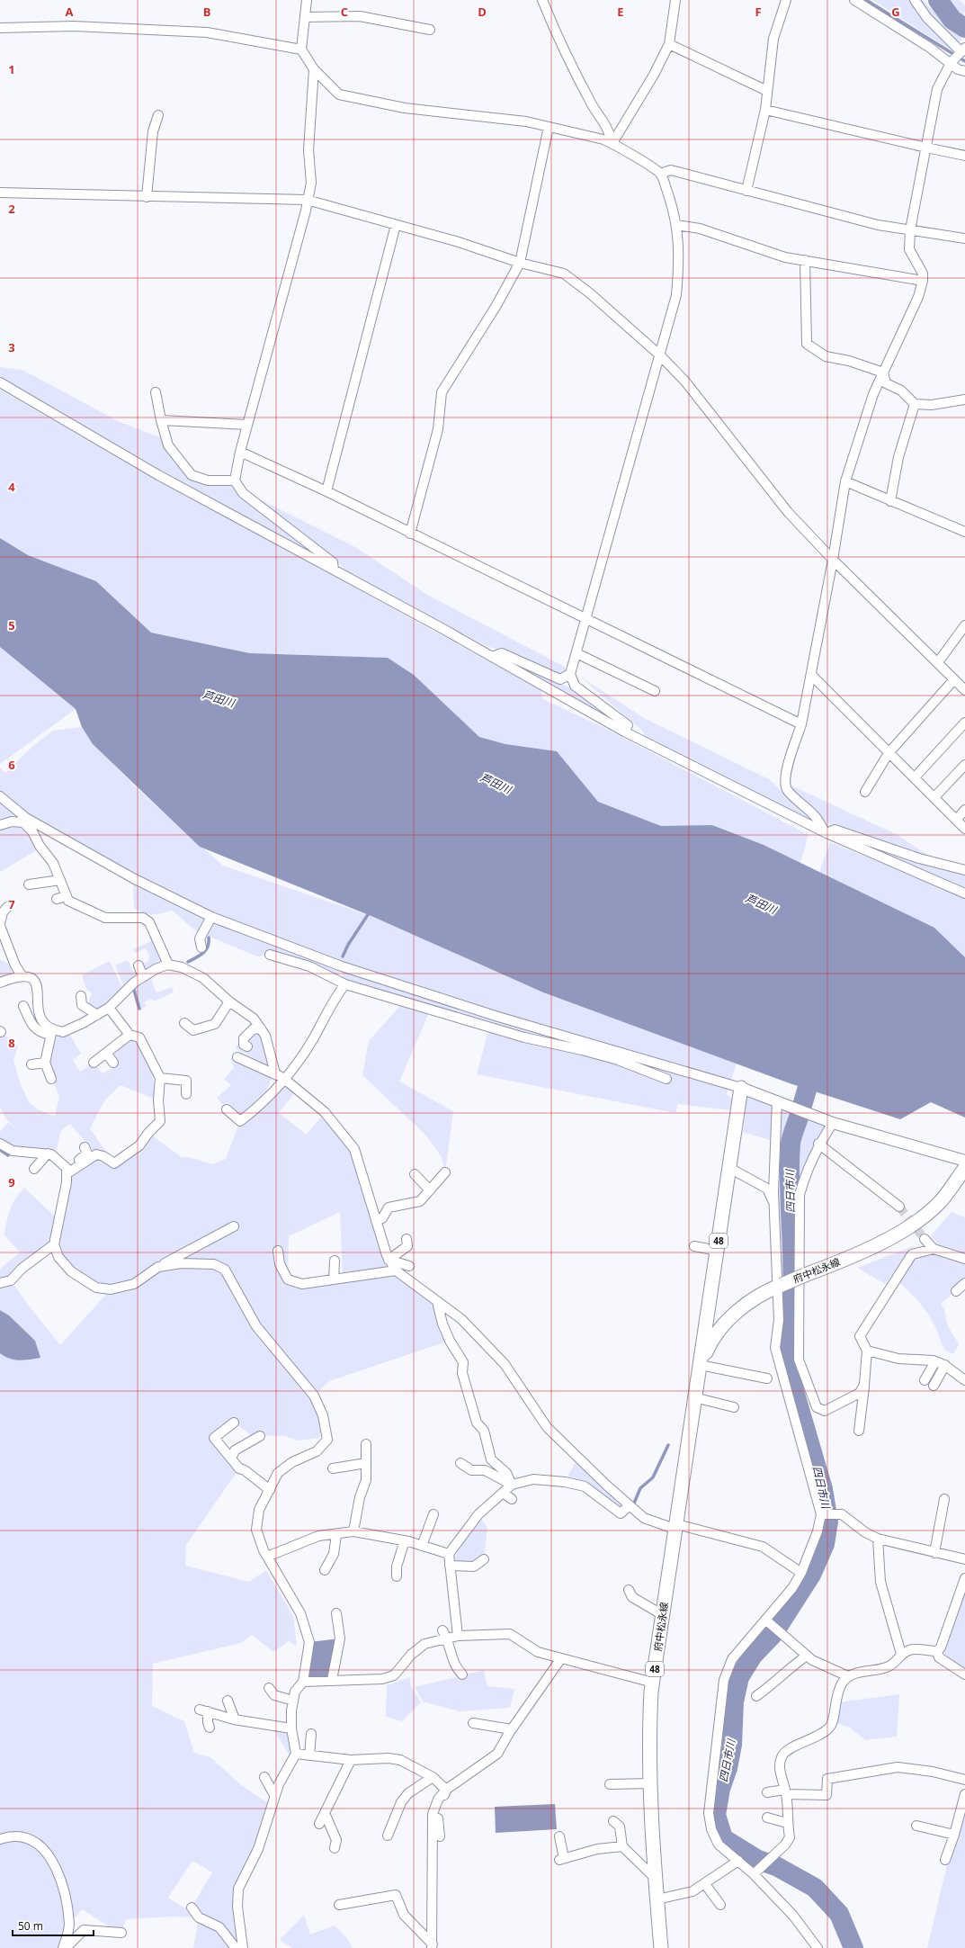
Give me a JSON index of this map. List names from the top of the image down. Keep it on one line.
{"streets":{"main road":["48","府中松永線"]},"water":["芦田川","四日市川"],"scale_bar":"50 m","grid":{"columns":["A","B","C","D","E","F","G"],"rows":["1","2","3","4","5","6","7","8","9"]}}
